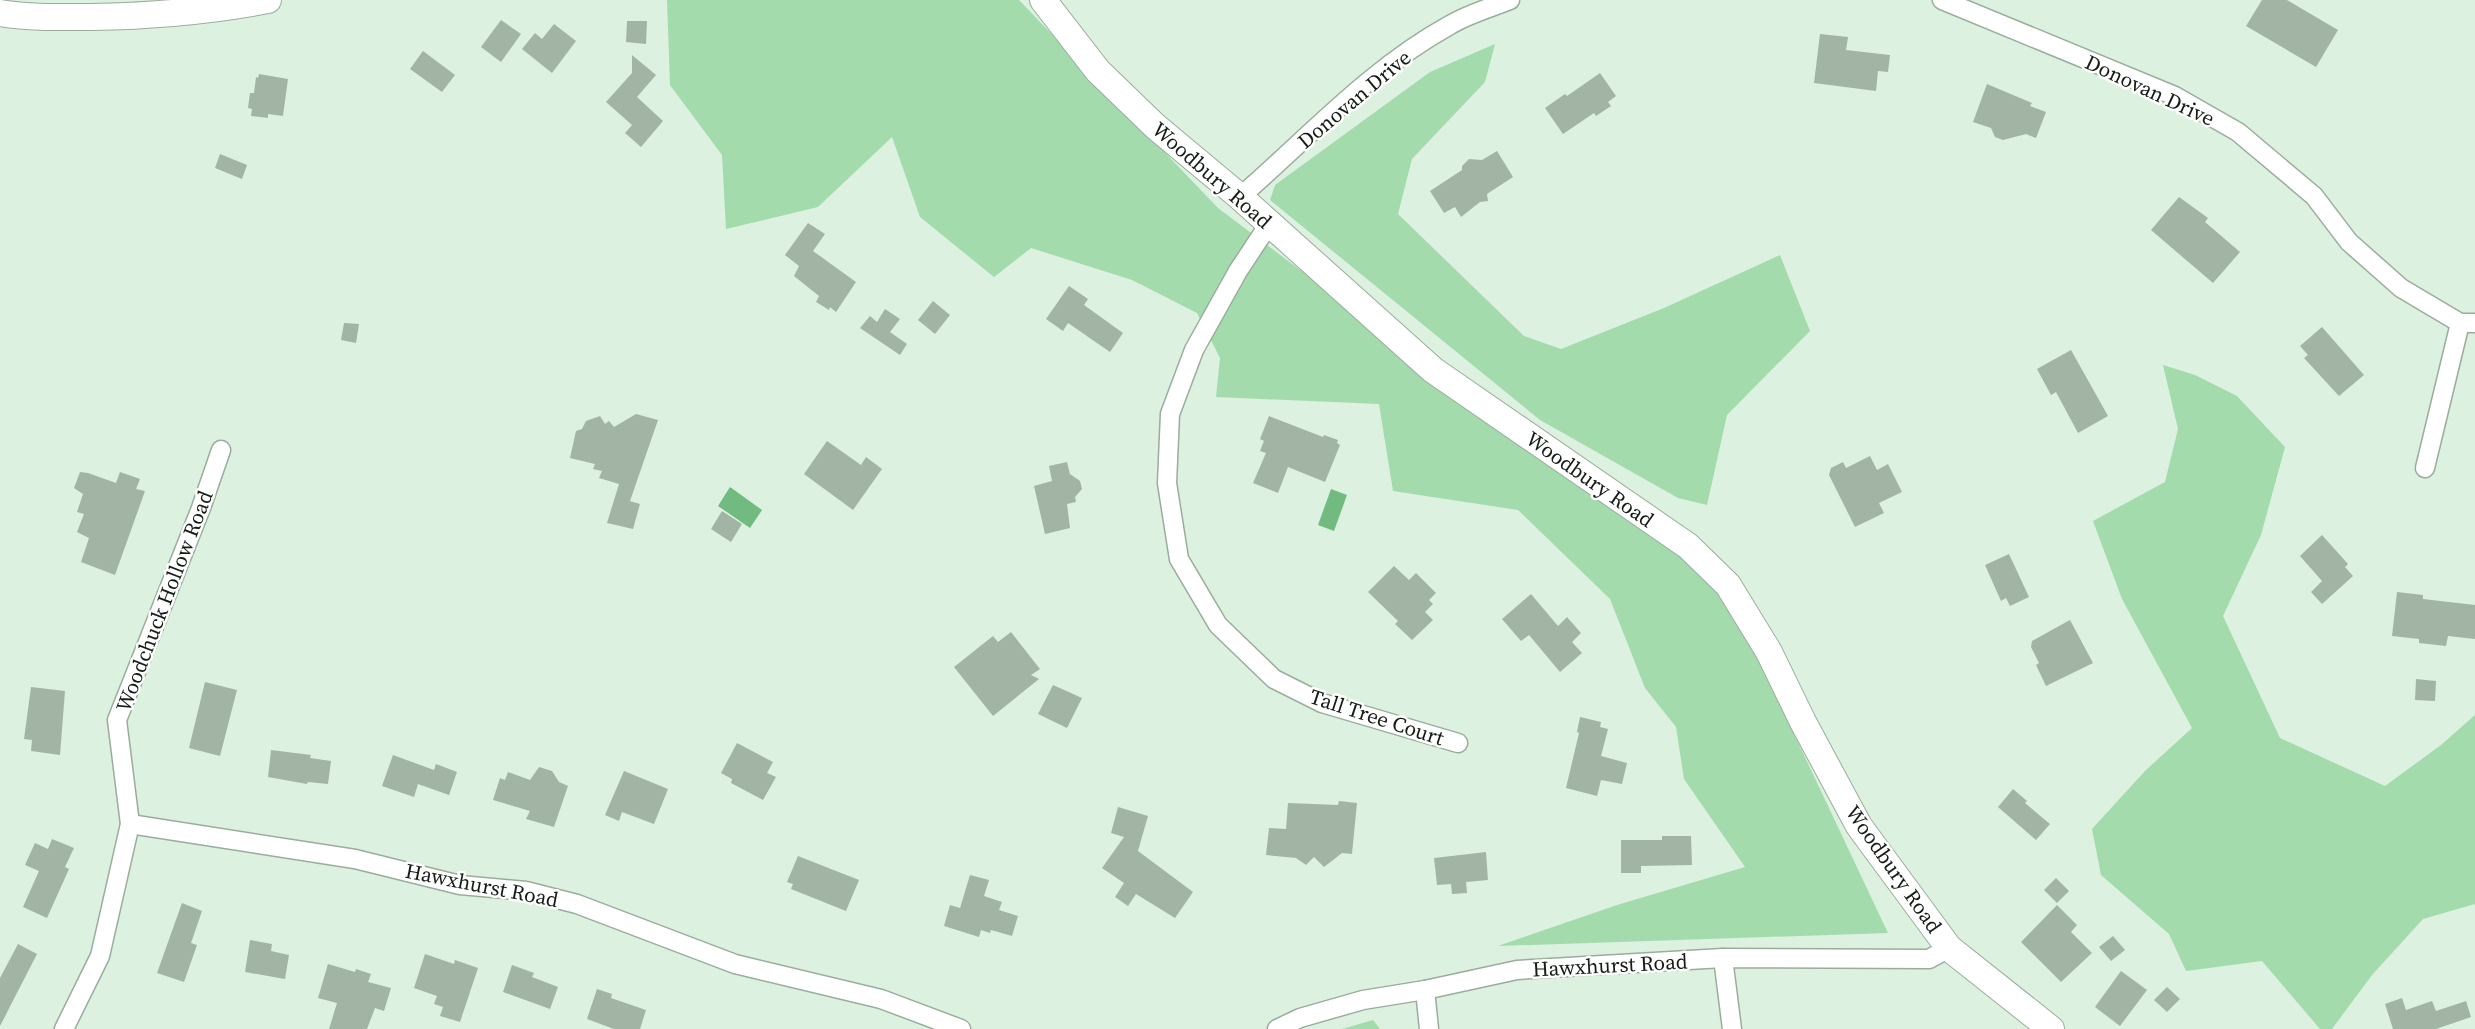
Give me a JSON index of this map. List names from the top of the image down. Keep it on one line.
{"streets":{"main road":["Woodbury Road"],"street":["Donovan Drive","Woodchuck Hollow Road","Tall Tree Court","Hawxhurst Road"]},"crossings":[["Donovan Drive","Woodbury Road"],["Woodbury Road","Tall Tree Court"],["Woodbury Road","Hawxhurst Road"],["Woodchuck Hollow Road","Hawxhurst Road"]]}
